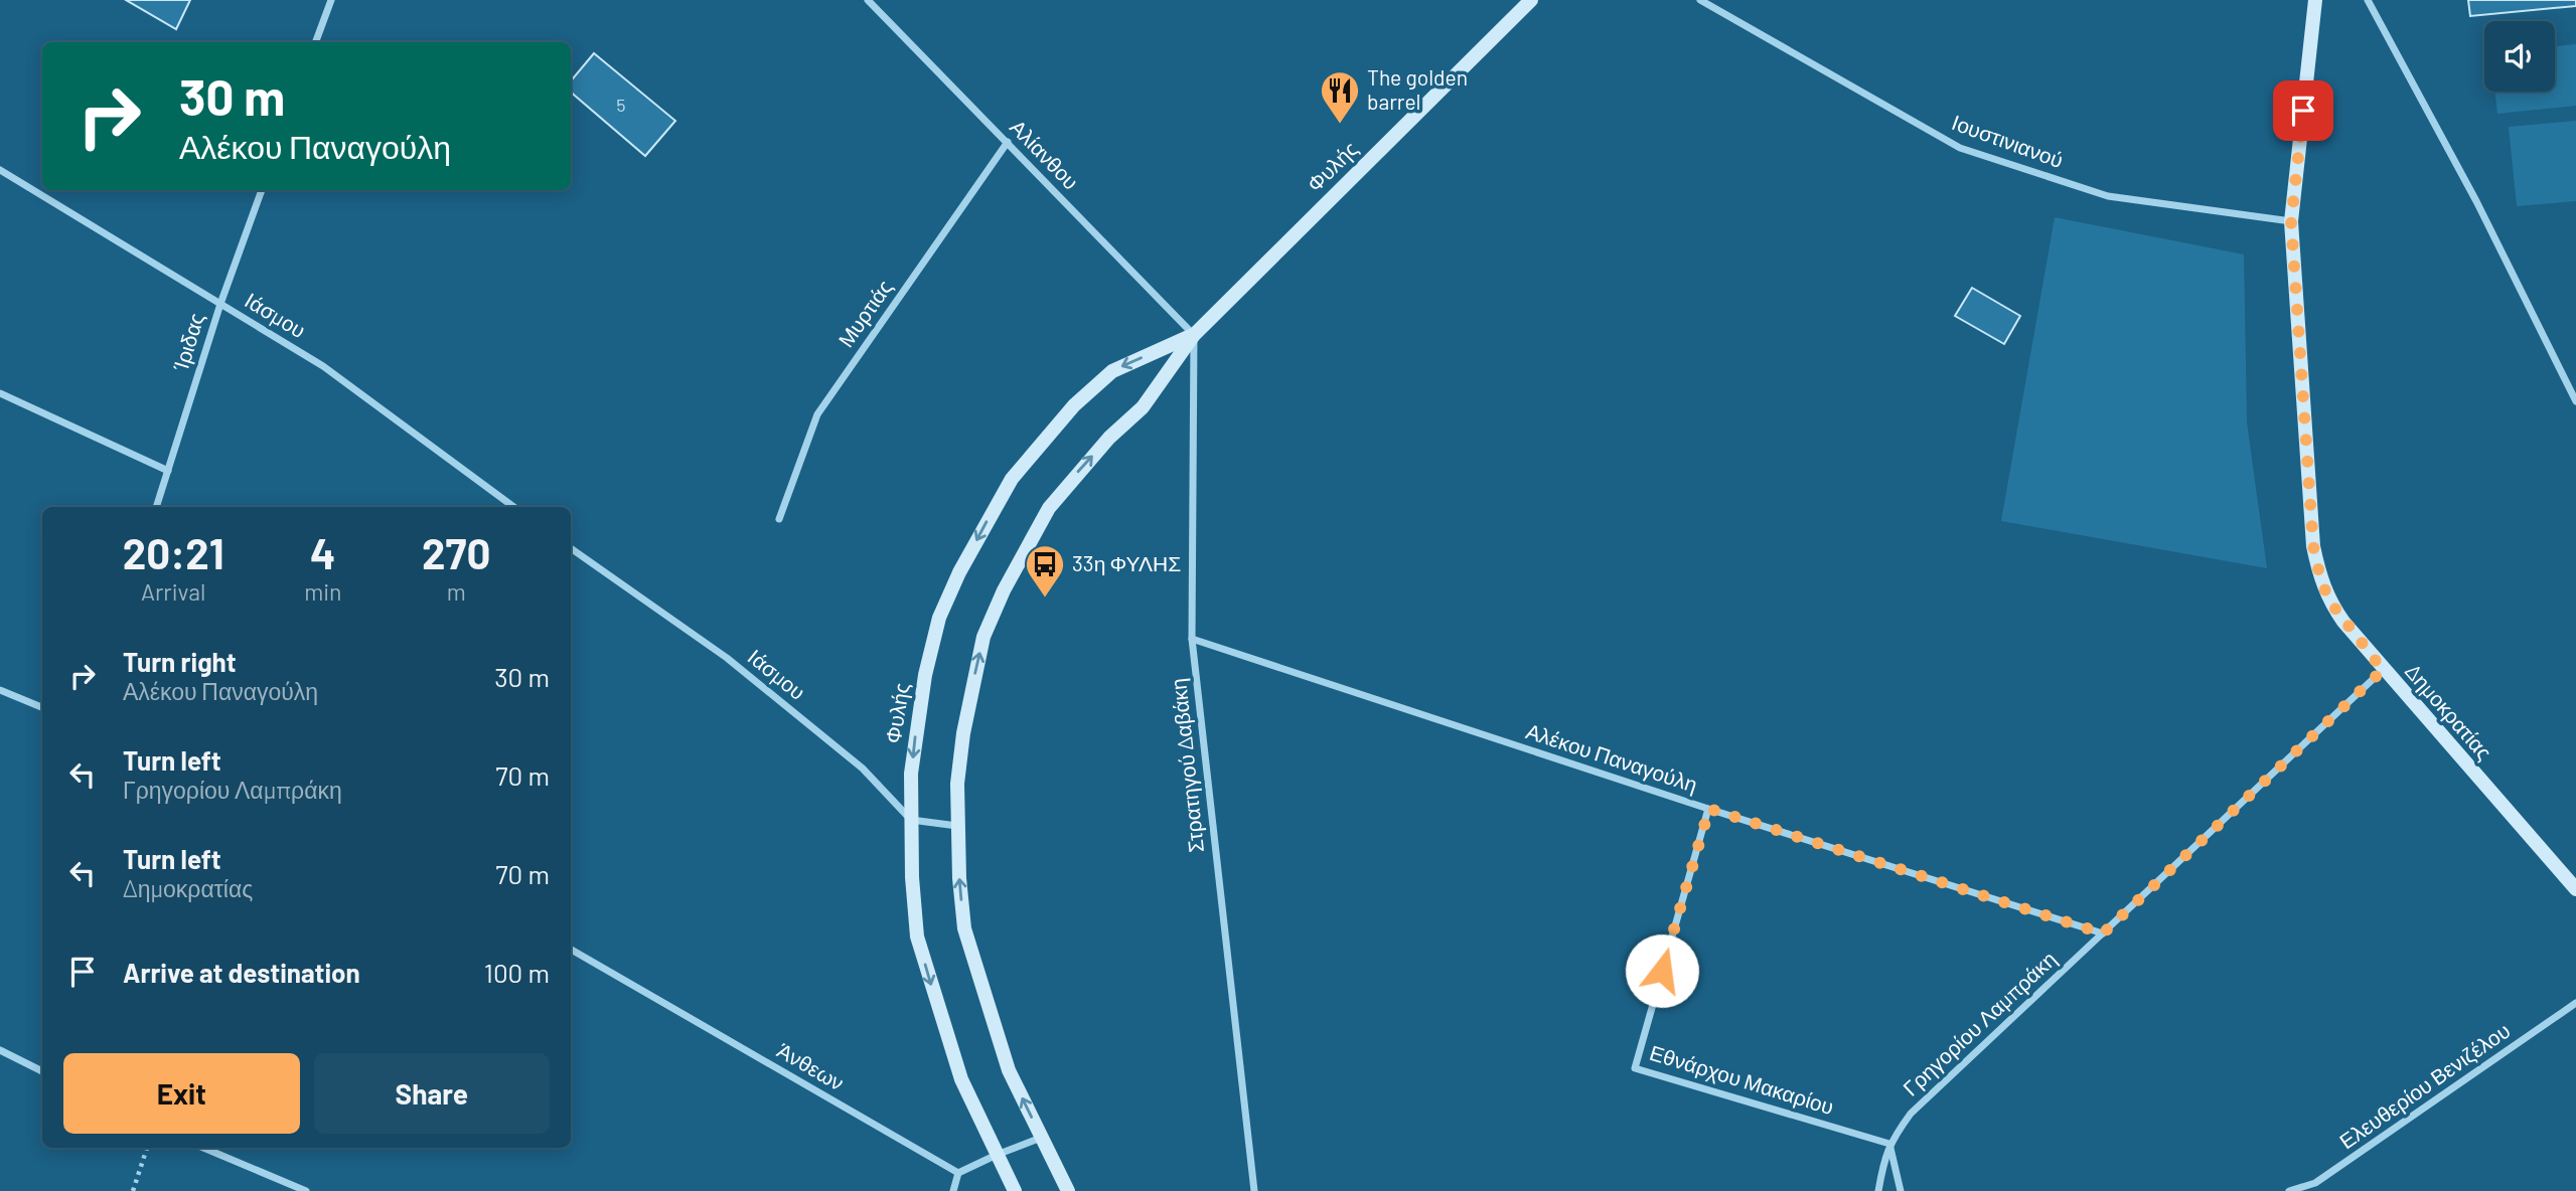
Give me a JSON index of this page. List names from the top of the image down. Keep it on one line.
{"streets":{"main road":["Φυλής","Δημοκρατίας"],"street":["Ιουστινιανού","Αλίανθου","Μυρτιάς","Ιάσμου","Ίριδας","Αλέκου Παναγούλη","Στρατηγού Δαβάκη","Γρηγορίου Λαμπράκη","Άνθεων","Εθνάρχου Μακαρίου","Ελευθερίου Βενιζέλου"]},"crossings":[["Ιουστινιανού","Δημοκρατίας"],["Αλίανθου","Φυλής"],["Αλίανθου","Μυρτιάς"],["Αλίανθου","Στρατηγού Δαβάκη"],["Φυλής","Ιάσμου"],["Φυλής","Στρατηγού Δαβάκη"],["Ιάσμου","Ίριδας"],["Δημοκρατίας","Γρηγορίου Λαμπράκη"],["Αλέκου Παναγούλη","Στρατηγού Δαβάκη"],["Αλέκου Παναγούλη","Γρηγορίου Λαμπράκη"],["Αλέκου Παναγούλη","Εθνάρχου Μακαρίου"],["Γρηγορίου Λαμπράκη","Εθνάρχου Μακαρίου"]],"places":{"restaurant":["The golden barrel"],"bus stop":["33η ΦΥΛΗΣ"]},"house_numbers":["5"],"page":{"turn":["30 m","Αλέκου Παναγούλη"],"eta":["20:21","Arrival","4","min","270","m"],"list":[{"name":"Turn right","note":"Αλέκου Παναγούλη","value":"30 m"},{"name":"Turn left","note":"Γρηγορίου Λαμπράκη","value":"70 m"},{"name":"Turn left","note":"Δημοκρατίας","value":"70 m"},{"name":"Arrive at destination","value":"100 m"}],"buttons":["Exit","Share"]}}
